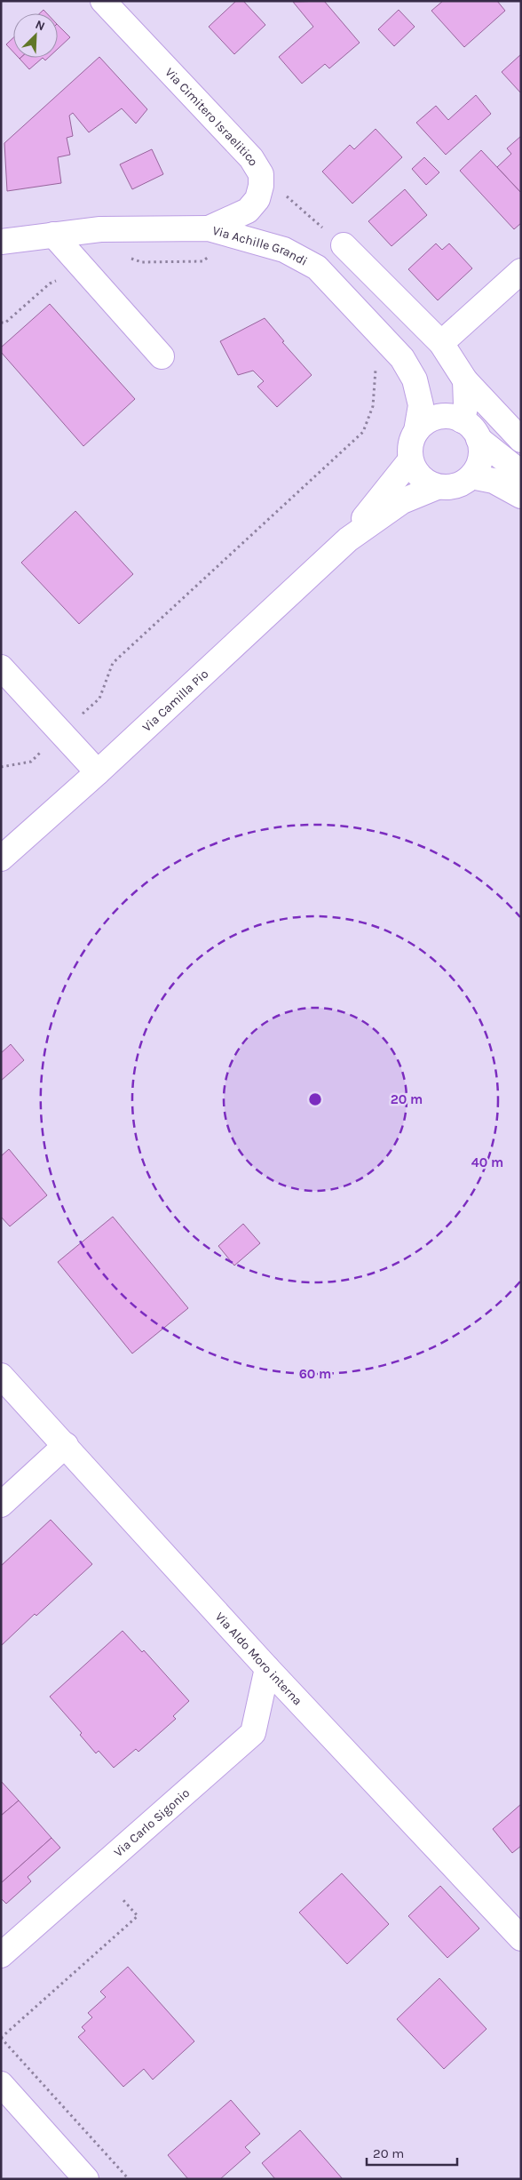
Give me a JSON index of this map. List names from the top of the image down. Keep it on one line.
{"streets":{"street":["Via Cimitero Israelitico","Via Achille Grandi","Via Camilla Pio","Via Aldo Moro interna","Via Carlo Sigonio"]},"crossings":[["Via Cimitero Israelitico","Via Achille Grandi"],["Via Achille Grandi","Via Camilla Pio"],["Via Aldo Moro interna","Via Carlo Sigonio"]],"scale_bar":"20 m","north":"top right","rings":["20 m","40 m","60 m"]}
